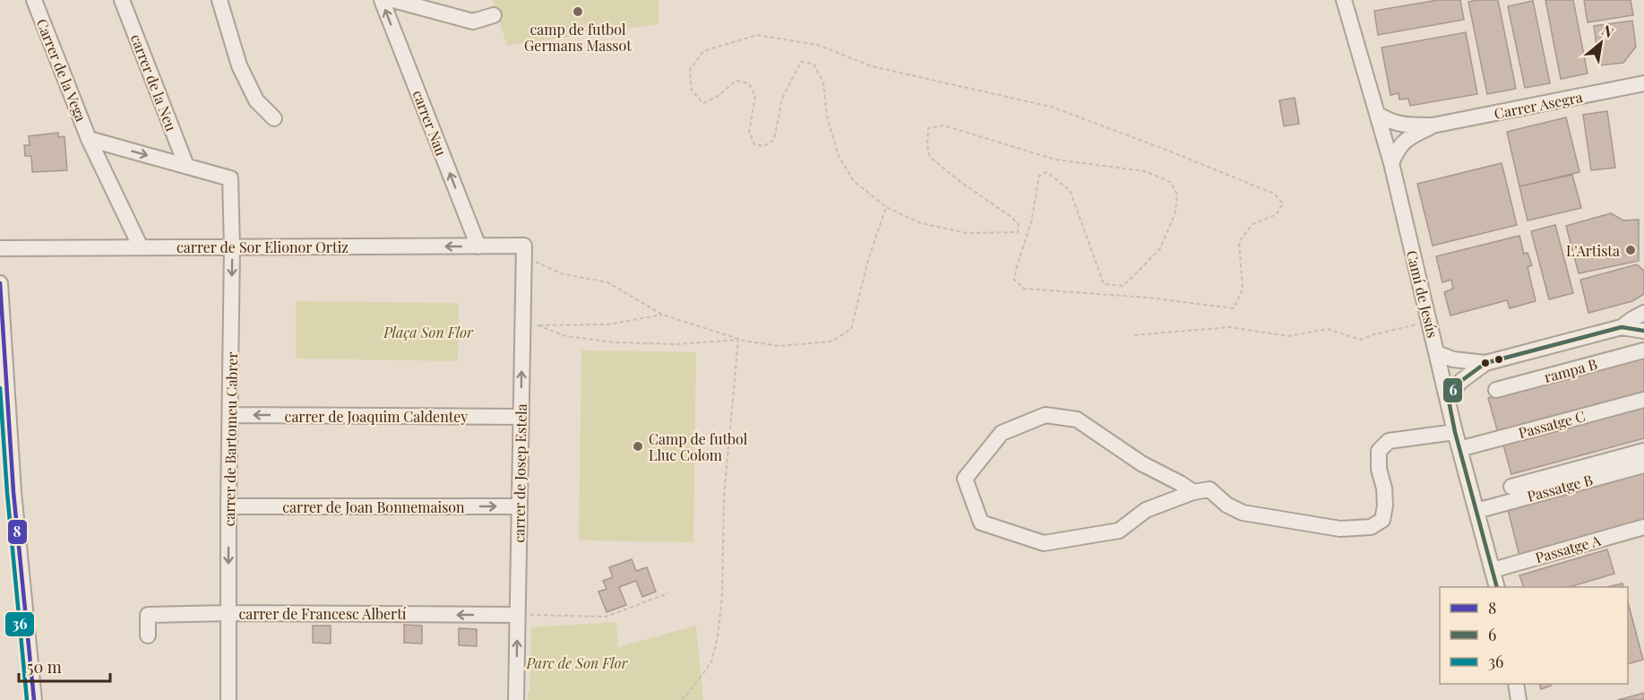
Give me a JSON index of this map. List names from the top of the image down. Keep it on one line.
{"streets":{"street":["Carrer de la Vega","carrer de la Neu","Carrer Asegra","carrer Nau","carrer de Sor Elionor Ortiz","Camí de Jesús","rampa B","carrer de Joaquim Caldentey","Passatge C","carrer de Bartomeu Cabrer","carrer de Josep Estela","Passatge B","carrer de Joan Bonnemaison","Passatge A","carrer de Francesc Albertí"]},"crossings":[["Carrer de la Vega","carrer de Sor Elionor Ortiz"],["carrer de la Neu","carrer de Bartomeu Cabrer"],["carrer Nau","carrer de Sor Elionor Ortiz"],["carrer de Sor Elionor Ortiz","carrer de Bartomeu Cabrer"],["carrer de Sor Elionor Ortiz","carrer de Josep Estela"],["Camí de Jesús","Passatge C"],["Camí de Jesús","Passatge B"],["Camí de Jesús","Passatge A"],["carrer de Joaquim Caldentey","carrer de Bartomeu Cabrer"],["carrer de Joaquim Caldentey","carrer de Josep Estela"],["carrer de Bartomeu Cabrer","carrer de Joan Bonnemaison"],["carrer de Bartomeu Cabrer","carrer de Francesc Albertí"],["carrer de Josep Estela","carrer de Joan Bonnemaison"],["carrer de Josep Estela","carrer de Francesc Albertí"]],"one_way":["carrer Nau","carrer de Sor Elionor Ortiz","carrer de Joaquim Caldentey","carrer de Bartomeu Cabrer","carrer de Josep Estela","carrer de Joan Bonnemaison","carrer de Francesc Albertí"],"parks":["Plaça Son Flor","Parc de Son Flor"],"places":["camp de futbol Germans Massot","L'Artista","Camp de futbol Lluc Colom"],"lines":["transit line 8","transit line 6","transit line 36"],"legend":["8","6","36"],"scale_bar":"50 m","north":"top right"}
